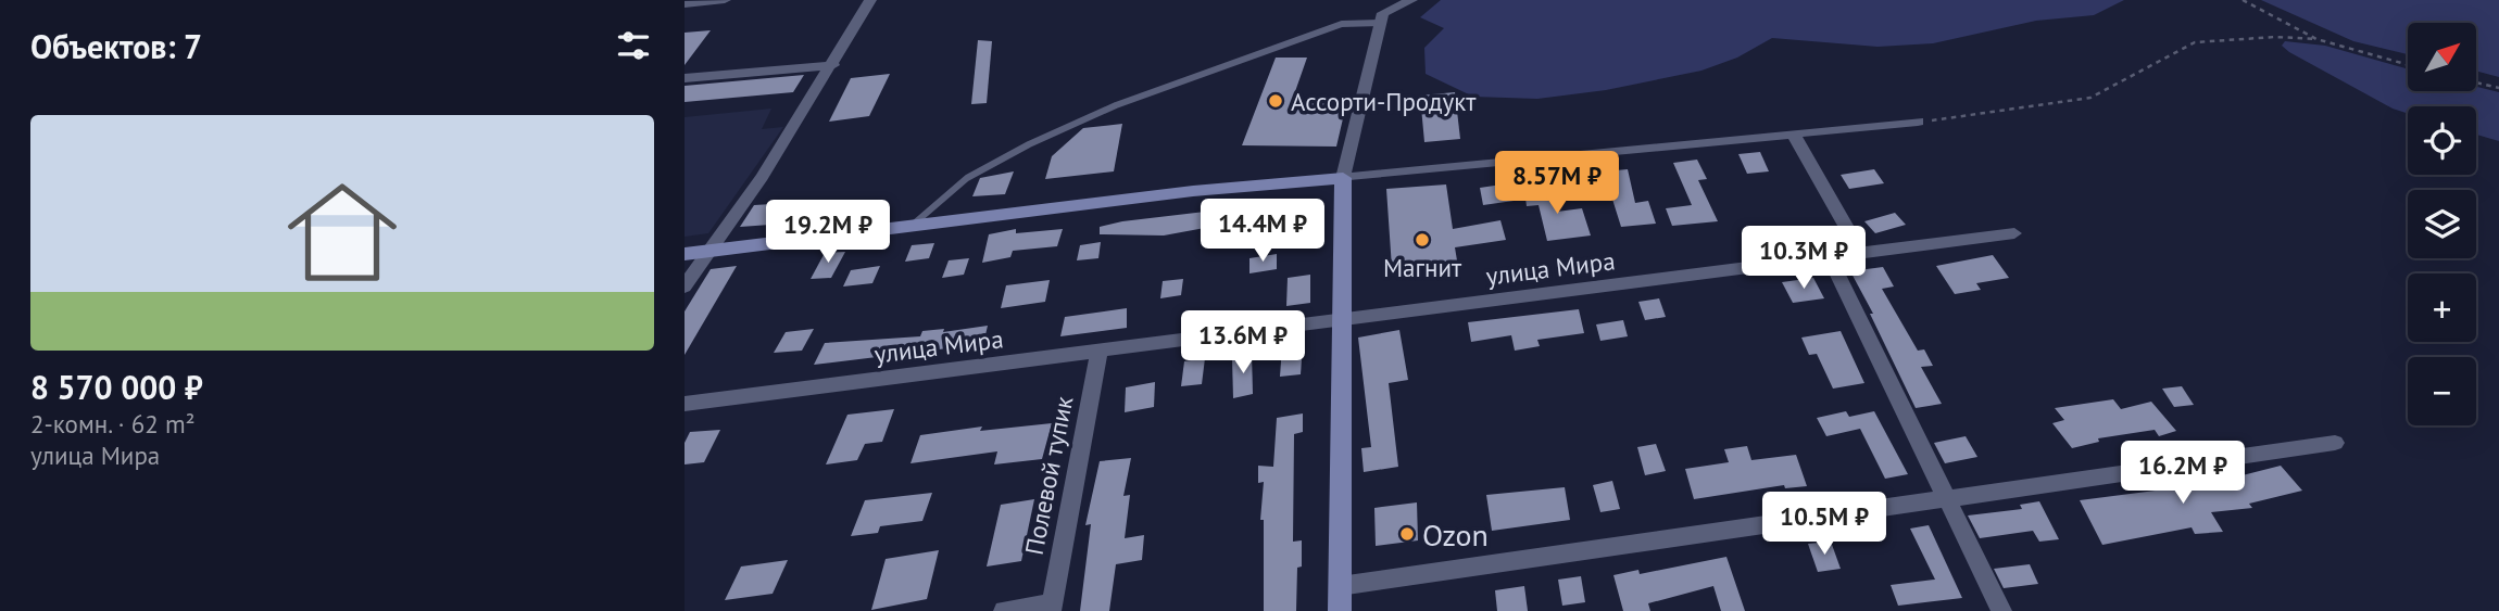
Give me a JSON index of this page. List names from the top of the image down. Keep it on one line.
{"streets":{"street":["улица Мира","Полевой тупик"]},"crossings":[["улица Мира","Полевой тупик"]],"places":["Ассорти-Продукт","Магнит","Ozon"],"north":"top right","page":{"heading":"Объектов: 7","map_buttons":["+","−"],"list":[{"name":"8 570 000 ₽","note":"2-комн. · 62 m² · улица Мира"}],"price":["8.57M ₽","14.4M ₽","19.2M ₽","10.3M ₽","13.6M ₽","16.2M ₽","10.5M ₽"]}}
